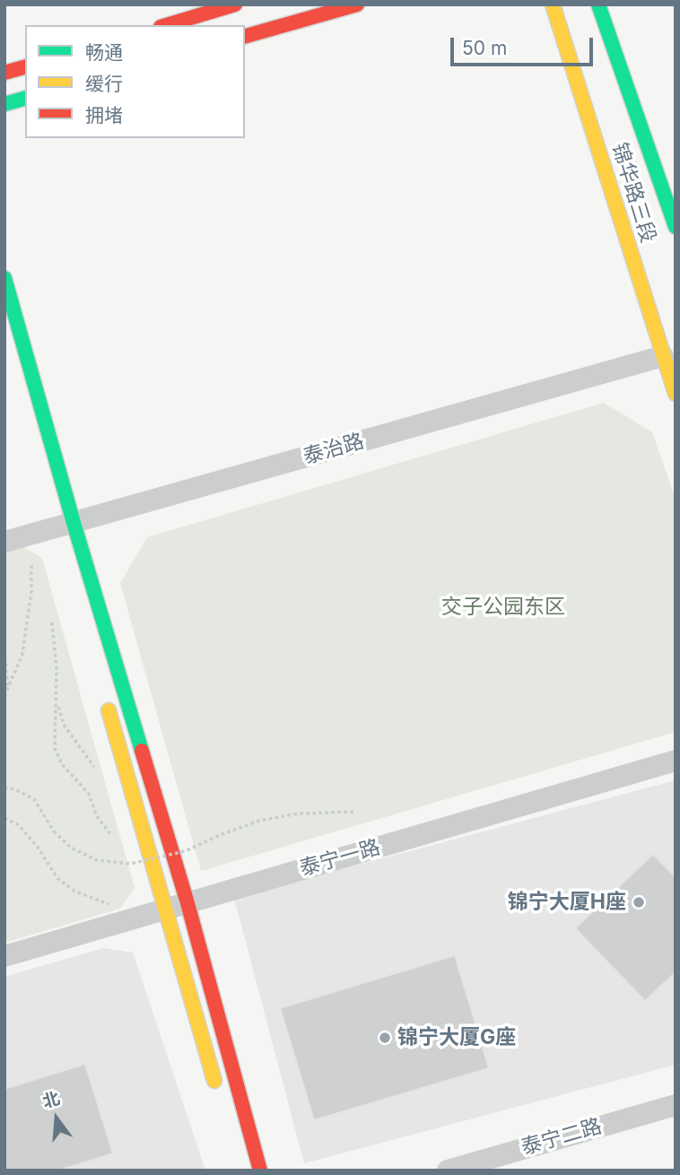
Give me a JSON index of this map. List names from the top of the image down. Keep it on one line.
{"streets":{"street":["锦华路三段","泰治路","泰宁一路","泰宁二路"]},"crossings":[["锦华路三段","泰治路"]],"parks":["交子公园东区"],"places":["锦宁大厦H座","锦宁大厦G座"],"legend":["畅通","缓行","拥堵"],"scale_bar":"50 m","north":"top"}
